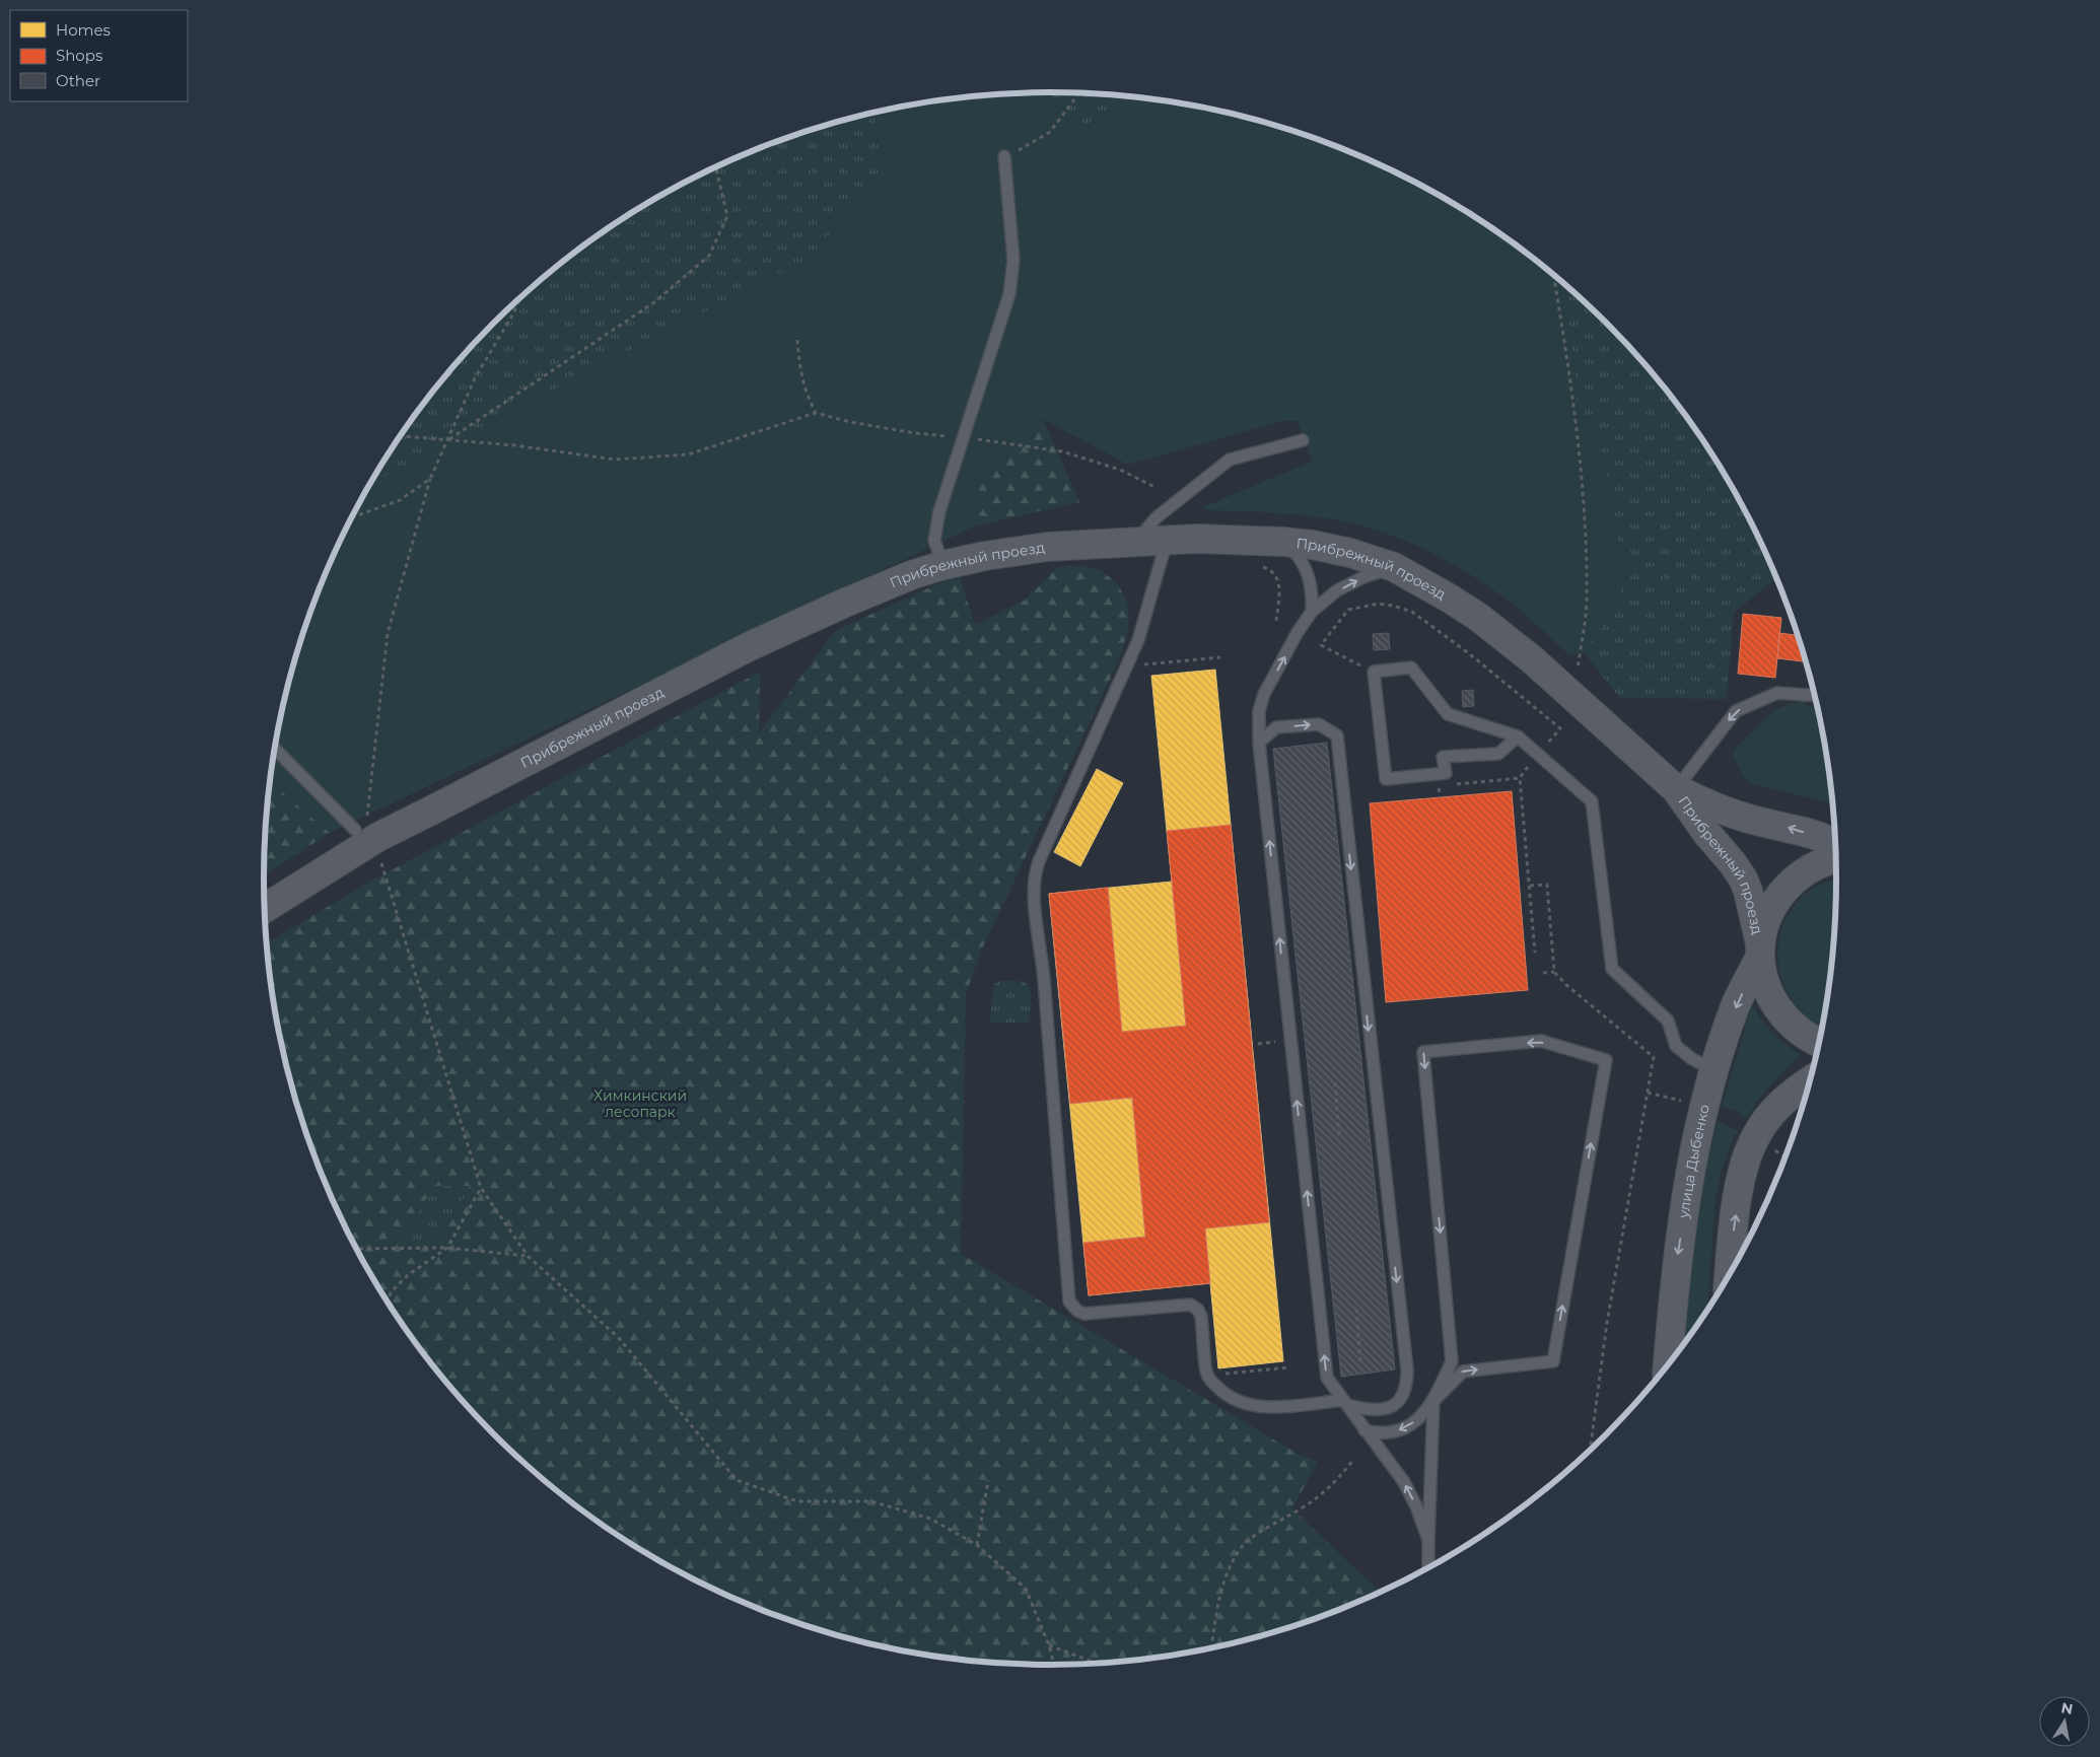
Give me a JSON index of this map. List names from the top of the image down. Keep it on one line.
{"streets":{"street":["Прибрежный проезд","улица Дыбенко"]},"crossings":[["Прибрежный проезд","улица Дыбенко"]],"parks":["Химкинский лесопарк"],"legend":["Homes","Shops","Other"],"north":"top"}
